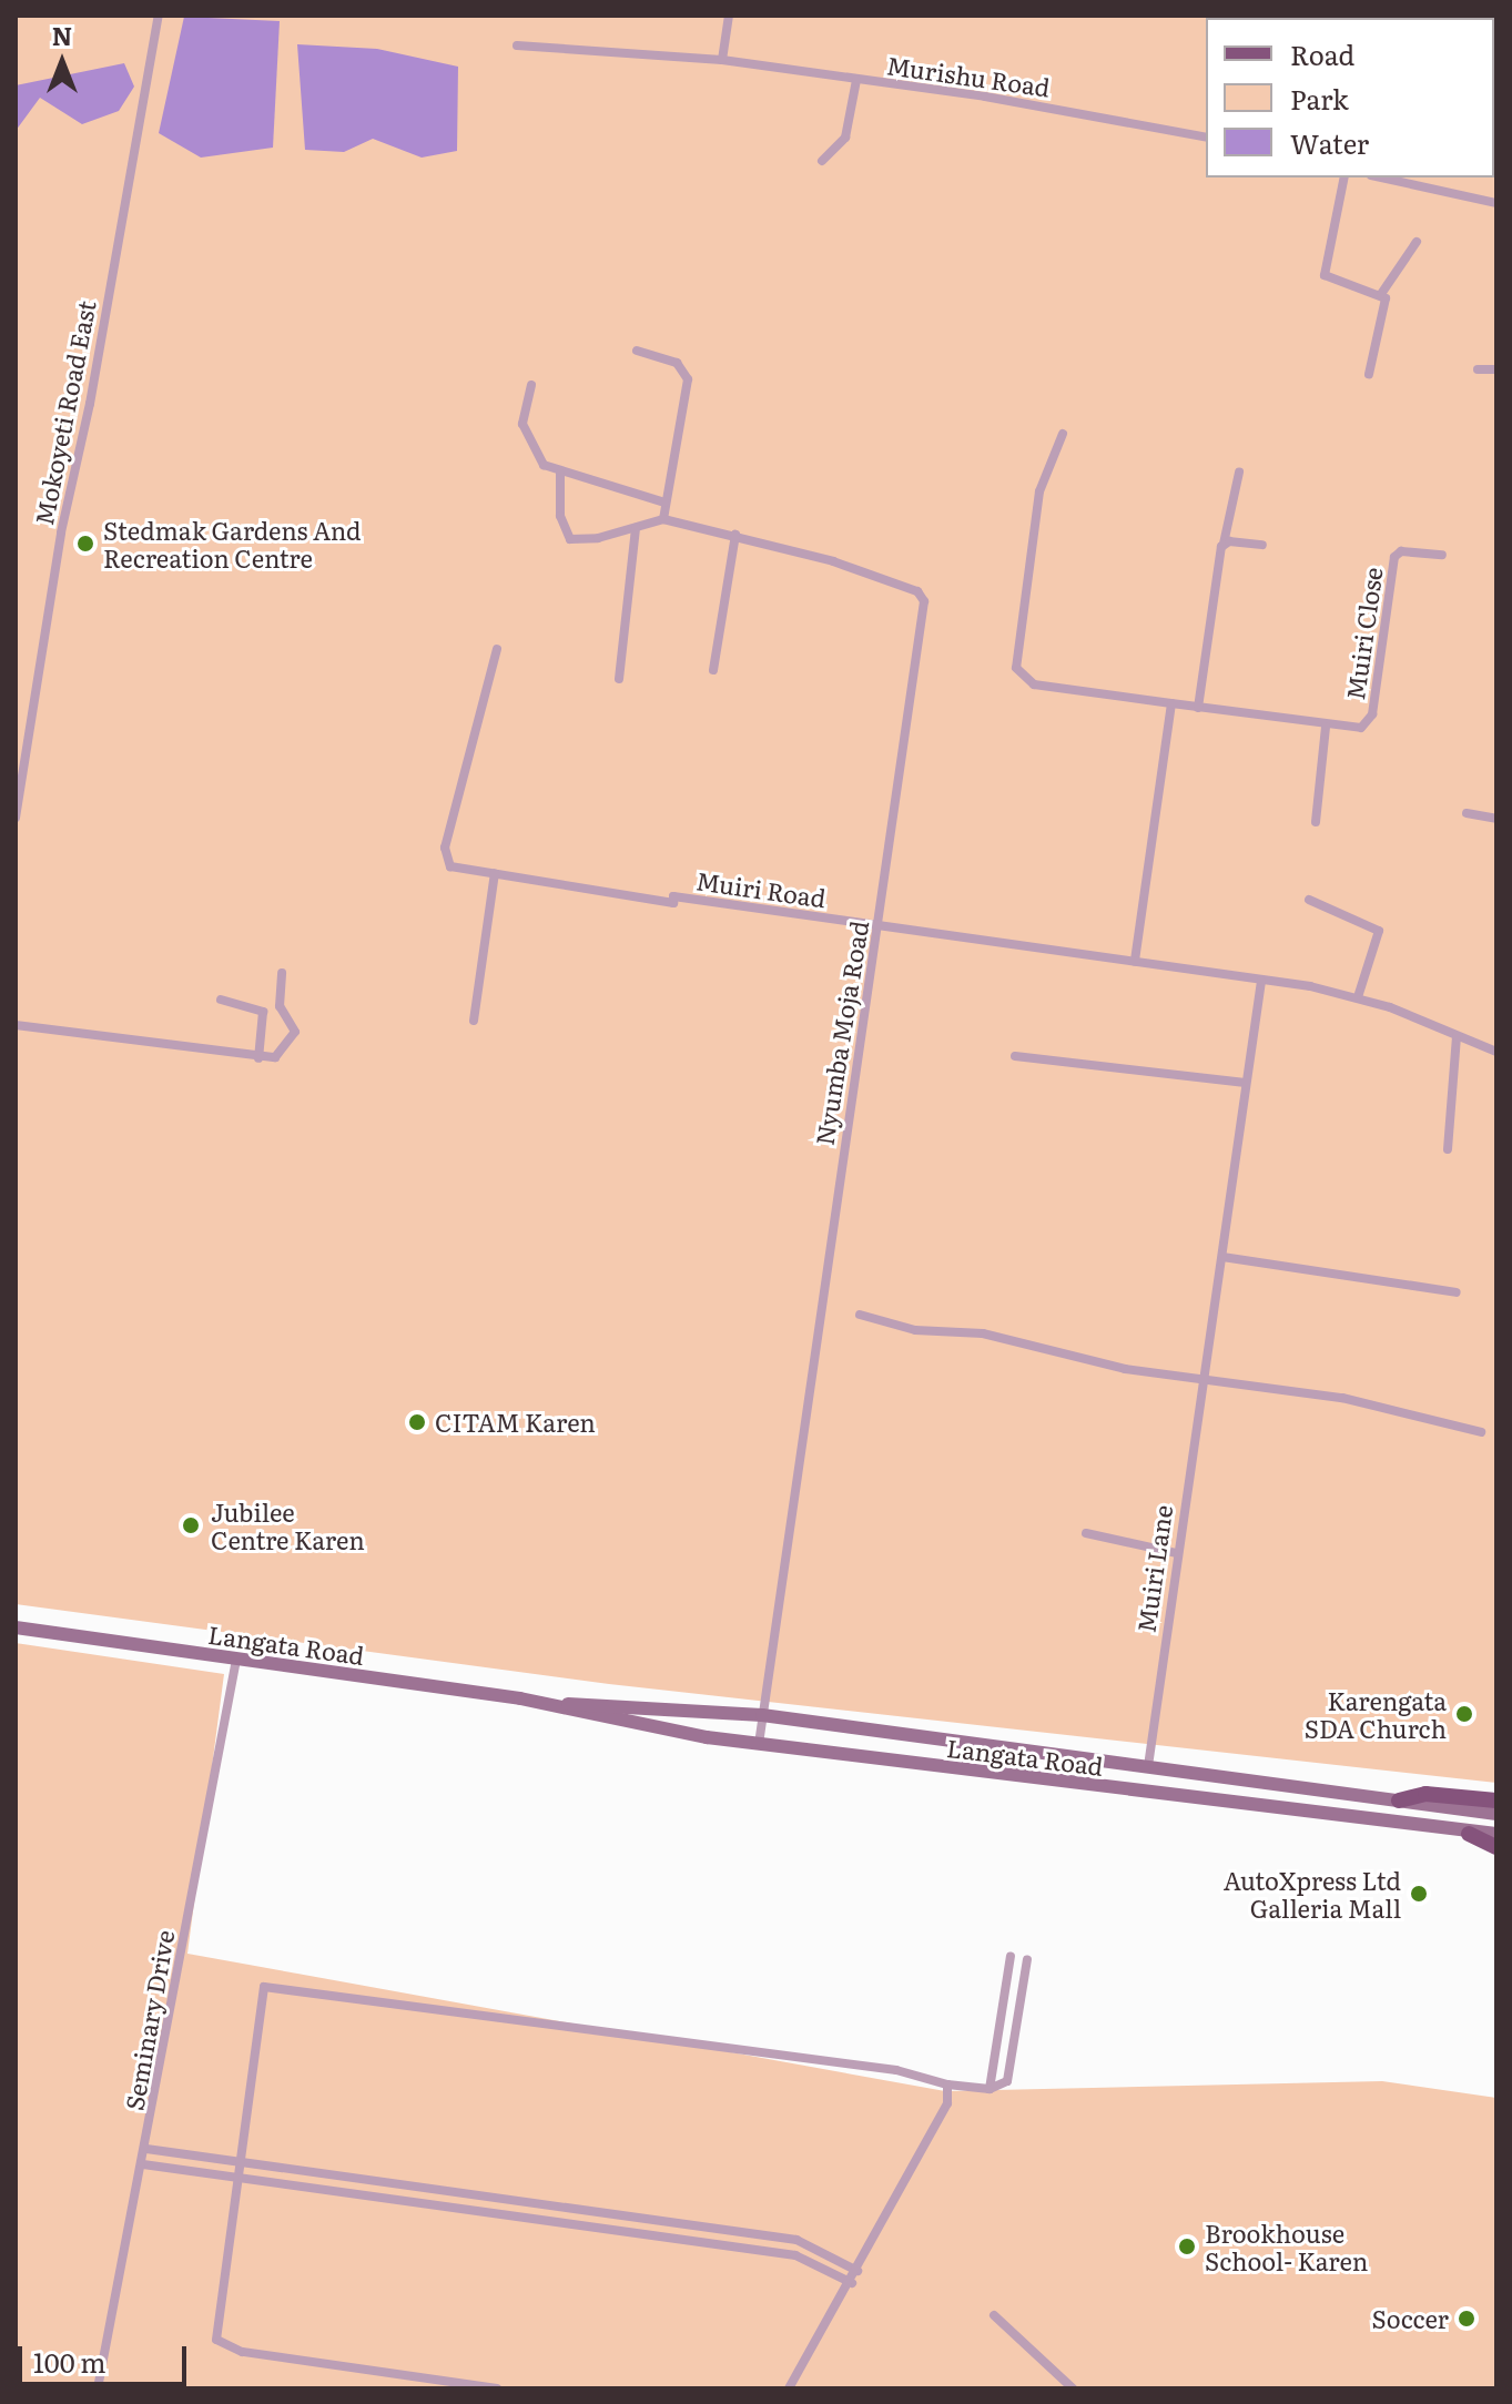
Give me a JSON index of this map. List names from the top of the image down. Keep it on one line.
{"streets":{"main road":["Langata Road"],"street":["Murishu Road","Mokoyeti Road East","Muiri Close","Muiri Road","Nyumba Moja Road","Muiri Lane","Seminary Drive"]},"crossings":[["Muiri Road","Nyumba Moja Road"],["Muiri Road","Muiri Lane"],["Nyumba Moja Road","Langata Road"],["Muiri Lane","Langata Road"],["Langata Road","Seminary Drive"]],"places":["Stedmak Gardens And Recreation Centre","CITAM Karen","Jubilee Centre Karen","Karengata SDA Church","AutoXpress Ltd Galleria Mall","Brookhouse School- Karen","Soccer"],"legend":["Road","Park","Water"],"scale_bar":"100 m","north":"top"}
